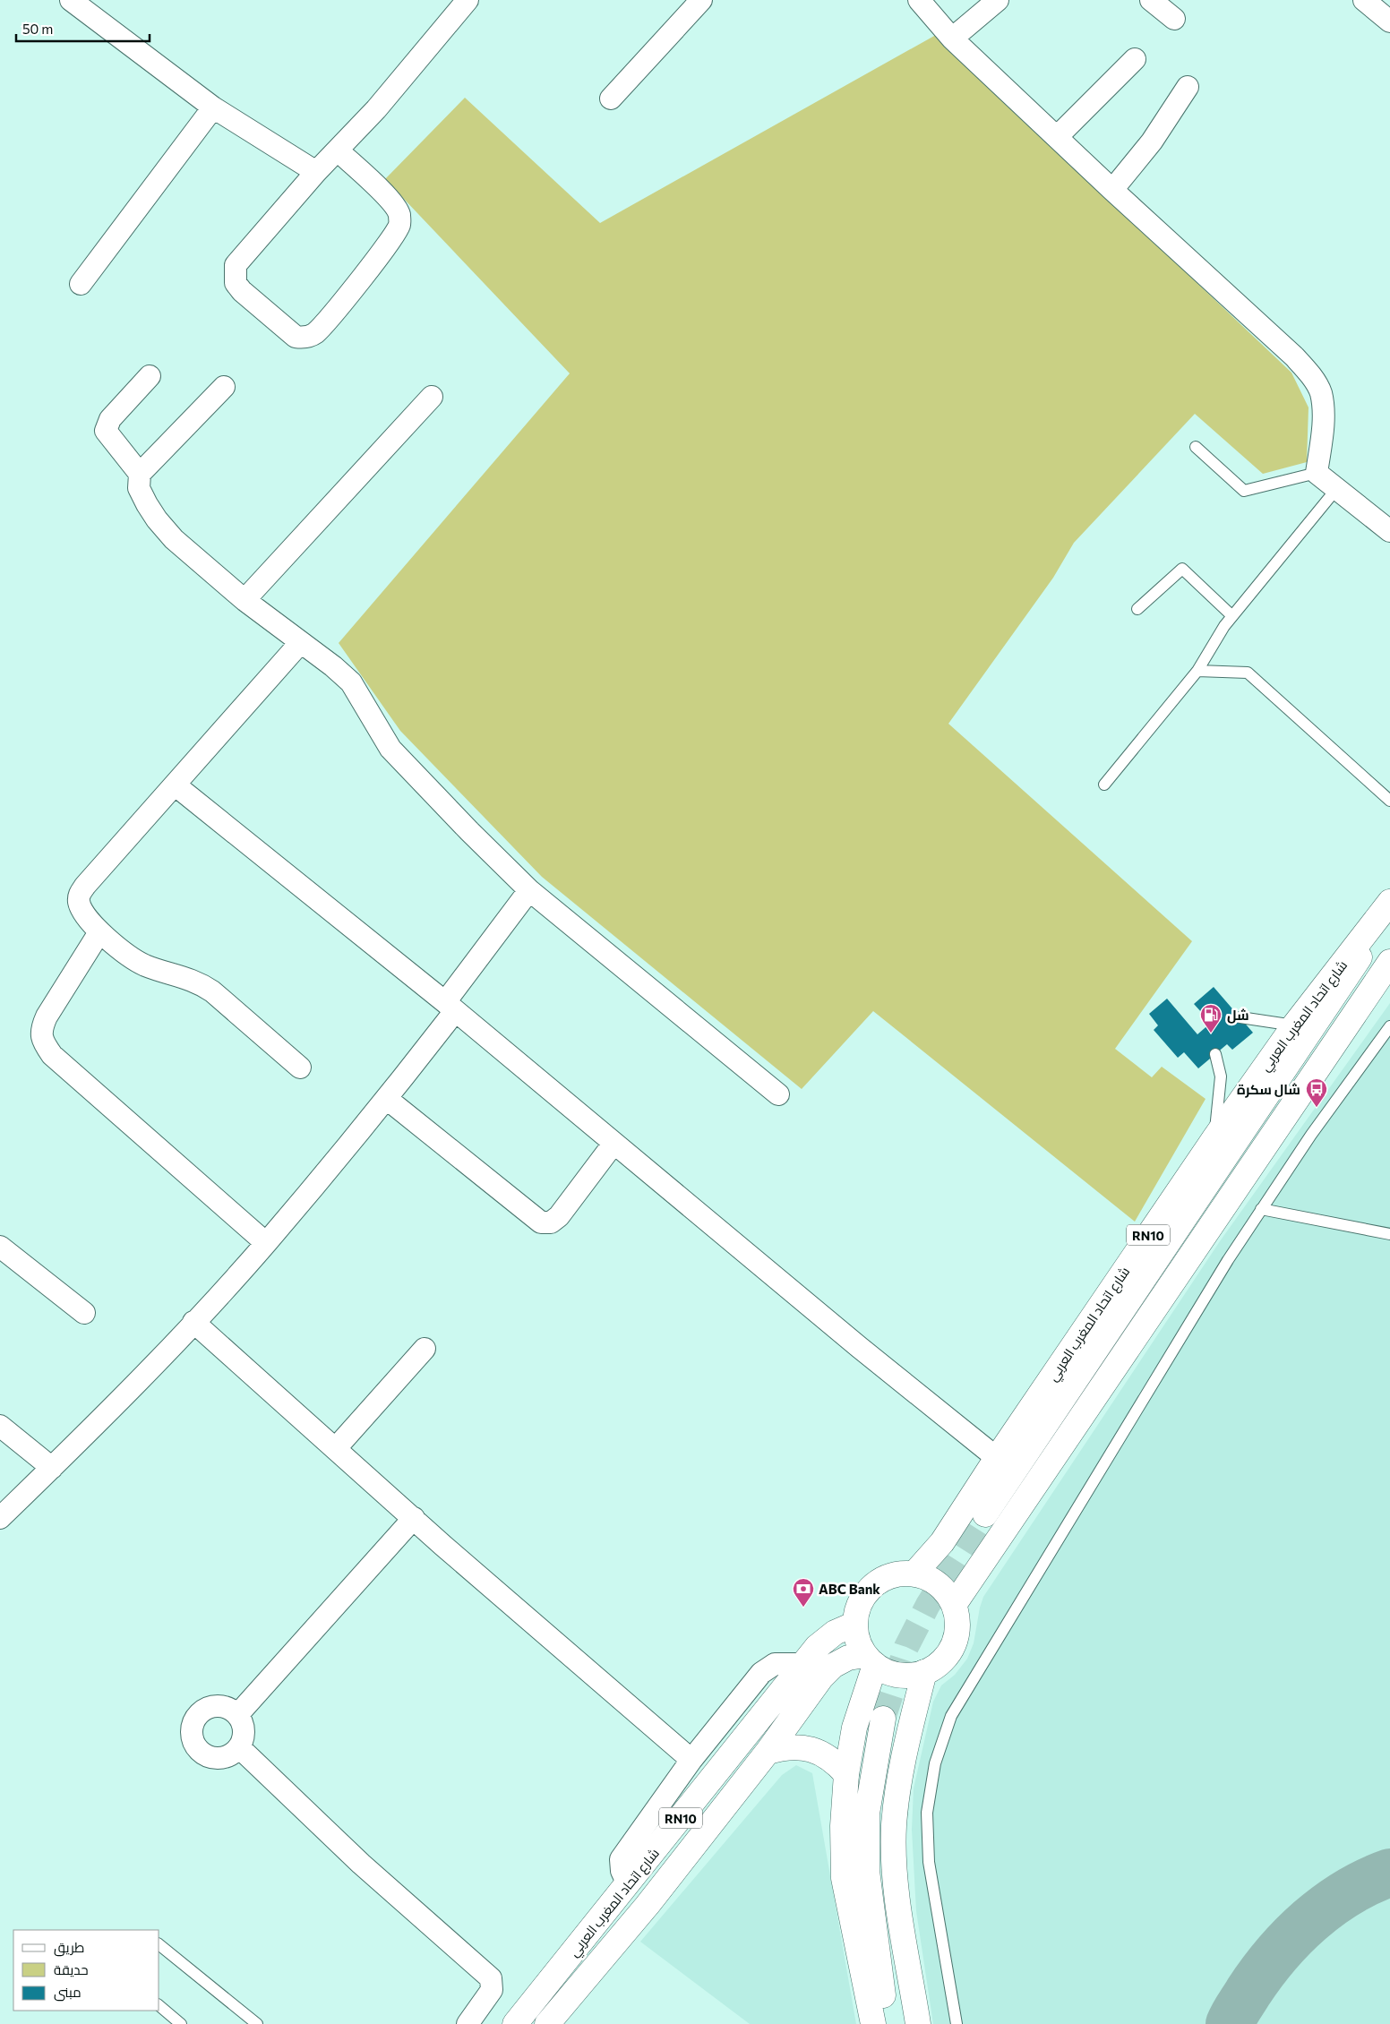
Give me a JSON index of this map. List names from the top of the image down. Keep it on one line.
{"streets":{"main road":["شارع اتحاد المغرب العربي","RN10"]},"places":{"fuel station":["شل"],"bus stop":["شال سكرة"],"bank":["ABC Bank"]},"legend":["طريق","حديقة","مبنى"],"scale_bar":"50 m"}
